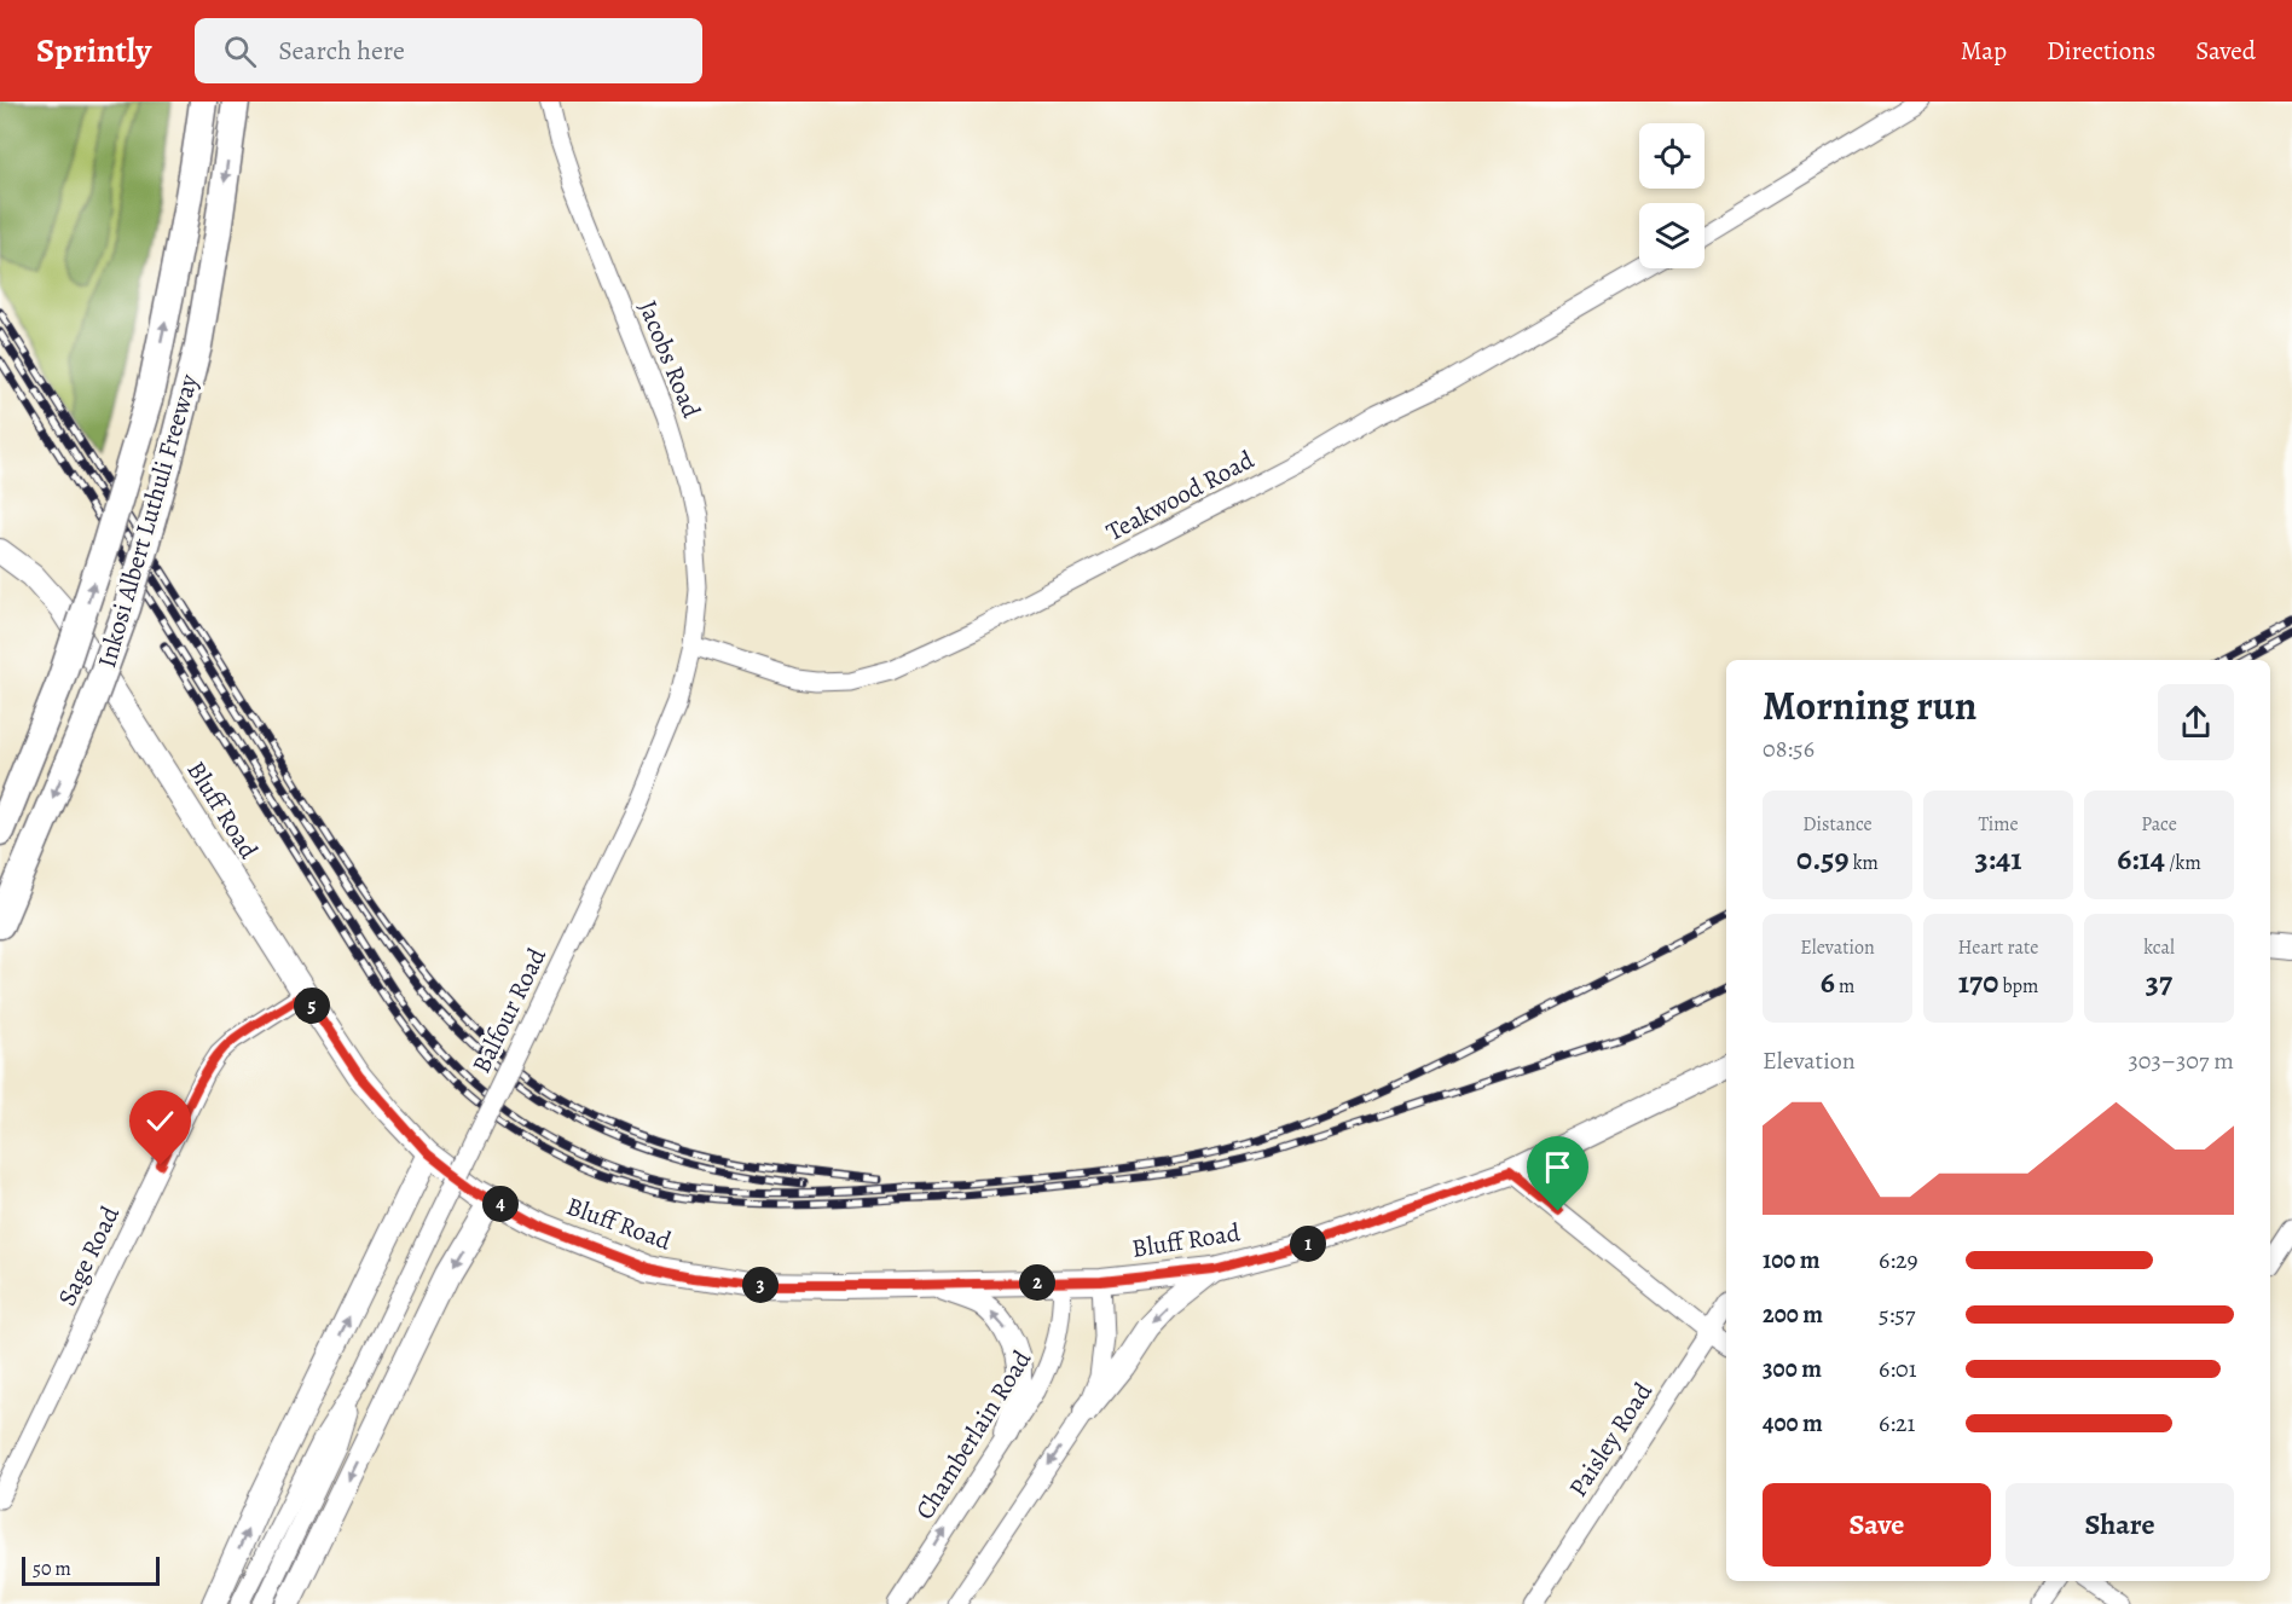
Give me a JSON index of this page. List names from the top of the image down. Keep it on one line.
{"streets":{"highway":["Inkosi Albert Luthuli Freeway"],"main road":["Bluff Road"],"street":["Jacobs Road","Teakwood Road","Balfour Road","Sage Road","Chamberlain Road","Paisley Road"]},"crossings":[["Jacobs Road","Teakwood Road"],["Jacobs Road","Balfour Road"],["Teakwood Road","Balfour Road"],["Bluff Road","Sage Road"],["Bluff Road","Chamberlain Road"]],"scale_bar":"50 m","page":{"header":"Sprintly","search":"Search here","nav":["Map","Directions","Saved"],"heading":["Morning run","08:56"],"stats":[["Distance","0.59 km"],["Time","3:41"],["Pace","6:14 /km"],["Elevation","6 m"],["Heart rate","170 bpm"],["kcal","37"]],"pins":["5","4","1","2","3"],"chart":["Elevation","303–307 m"],"list":[{"name":"100 m","note":"6:29"},{"name":"200 m","note":"5:57"},{"name":"300 m","note":"6:01"},{"name":"400 m","note":"6:21"}],"buttons":["Save","Share"],"scale":"50 m"}}
